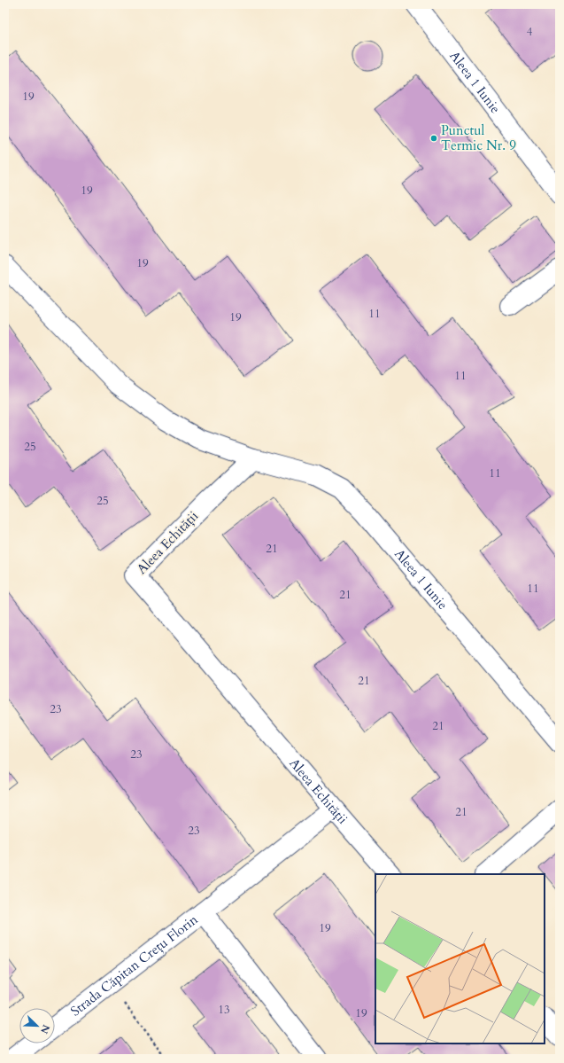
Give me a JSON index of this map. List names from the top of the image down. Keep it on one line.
{"streets":{"street":["Aleea 1 Iunie","Aleea Echității","Strada Căpitan Crețu Florin"]},"crossings":[["Aleea 1 Iunie","Aleea Echității"],["Aleea Echității","Strada Căpitan Crețu Florin"]],"places":["Punctul Termic Nr. 9"],"house_numbers":["4","19","19","19","11","19","11","25","11","25","21","11","21","21","23","21","23","21","23","19","13","19"],"north":"bottom right"}
